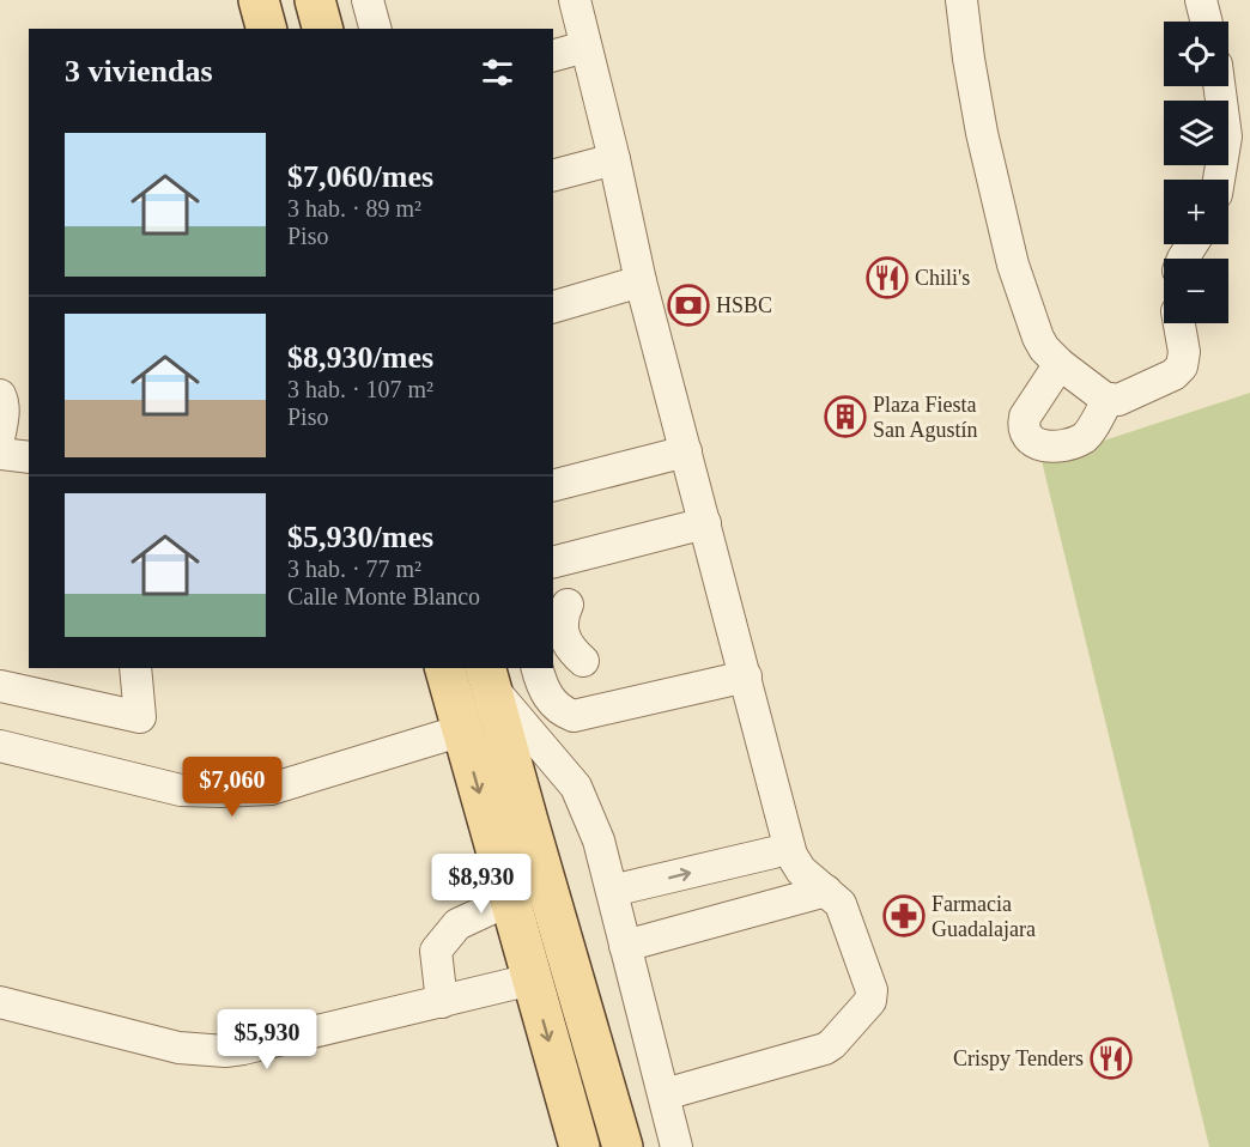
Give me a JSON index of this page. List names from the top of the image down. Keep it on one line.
{"places":{"restaurant":["Chili's","Crispy Tenders"],"bank":["HSBC"],"building":["Plaza Fiesta San Agustín"],"pharmacy":["Farmacia Guadalajara"]},"page":{"map_buttons":["+","−"],"heading":"3 viviendas","list":[{"name":"$7,060/mes","note":"3 hab. · 89 m² · Piso"},{"name":"$8,930/mes","note":"3 hab. · 107 m² · Piso"},{"name":"$5,930/mes","note":"3 hab. · 77 m² · Calle Monte Blanco"}],"price":["$7,060","$8,930","$5,930"]}}
